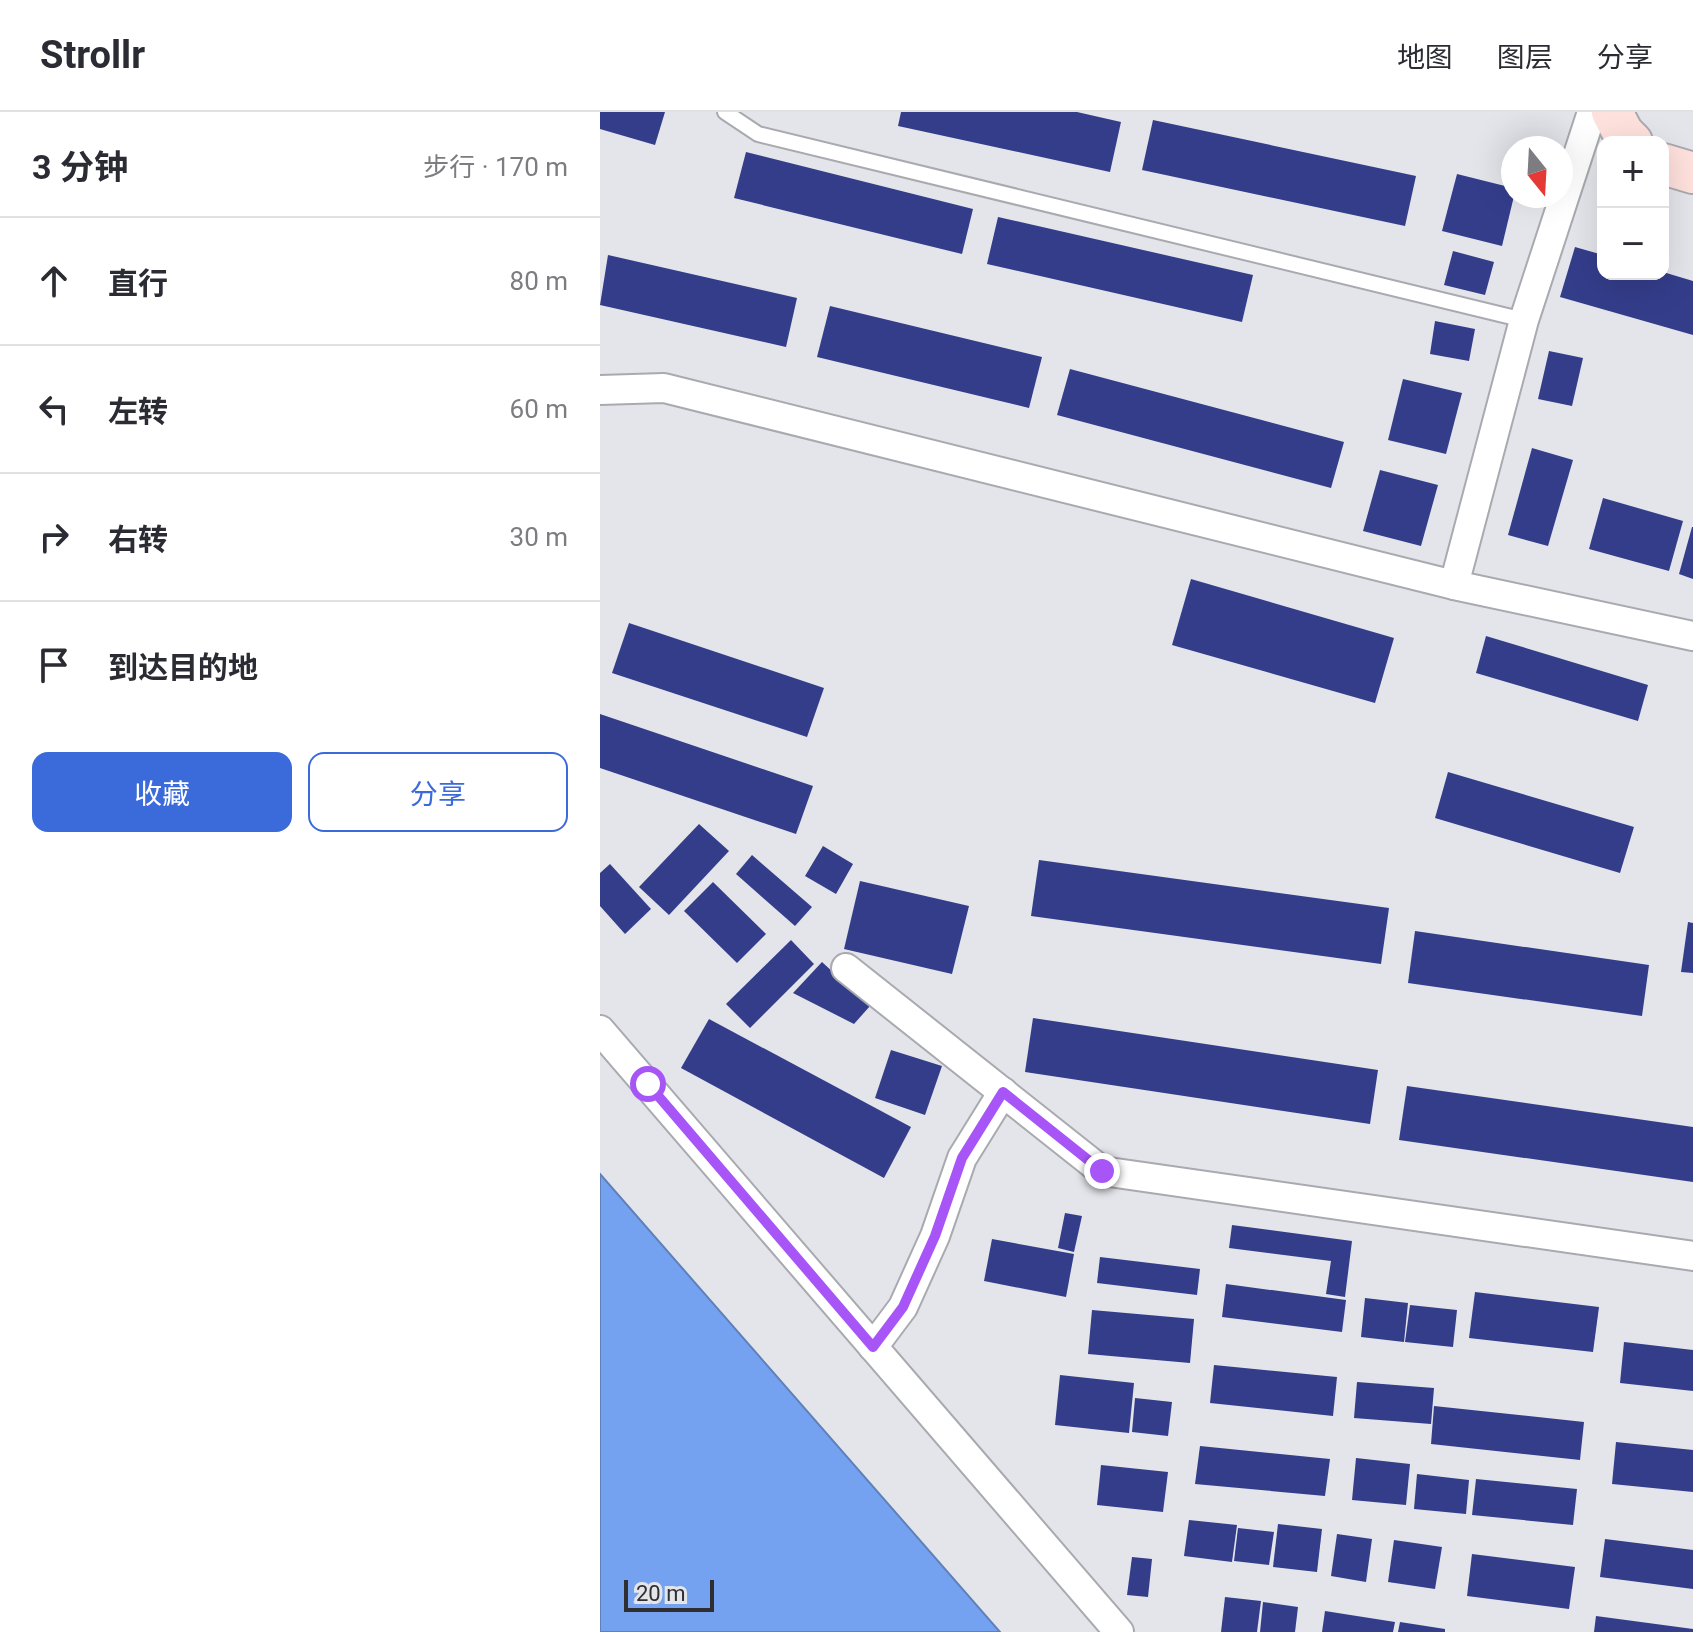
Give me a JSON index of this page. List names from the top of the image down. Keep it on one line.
{"scale_bar":"20 m","north":"bottom","page":{"header":"Strollr","nav":["地图","图层","分享"],"heading":["3 分钟","步行 · 170 m"],"map_buttons":["+","−"],"list":[["直行","80 m"],["左转","60 m"],["右转","30 m"],"到达目的地"],"buttons":["收藏","分享"],"scale":"20 m"}}
